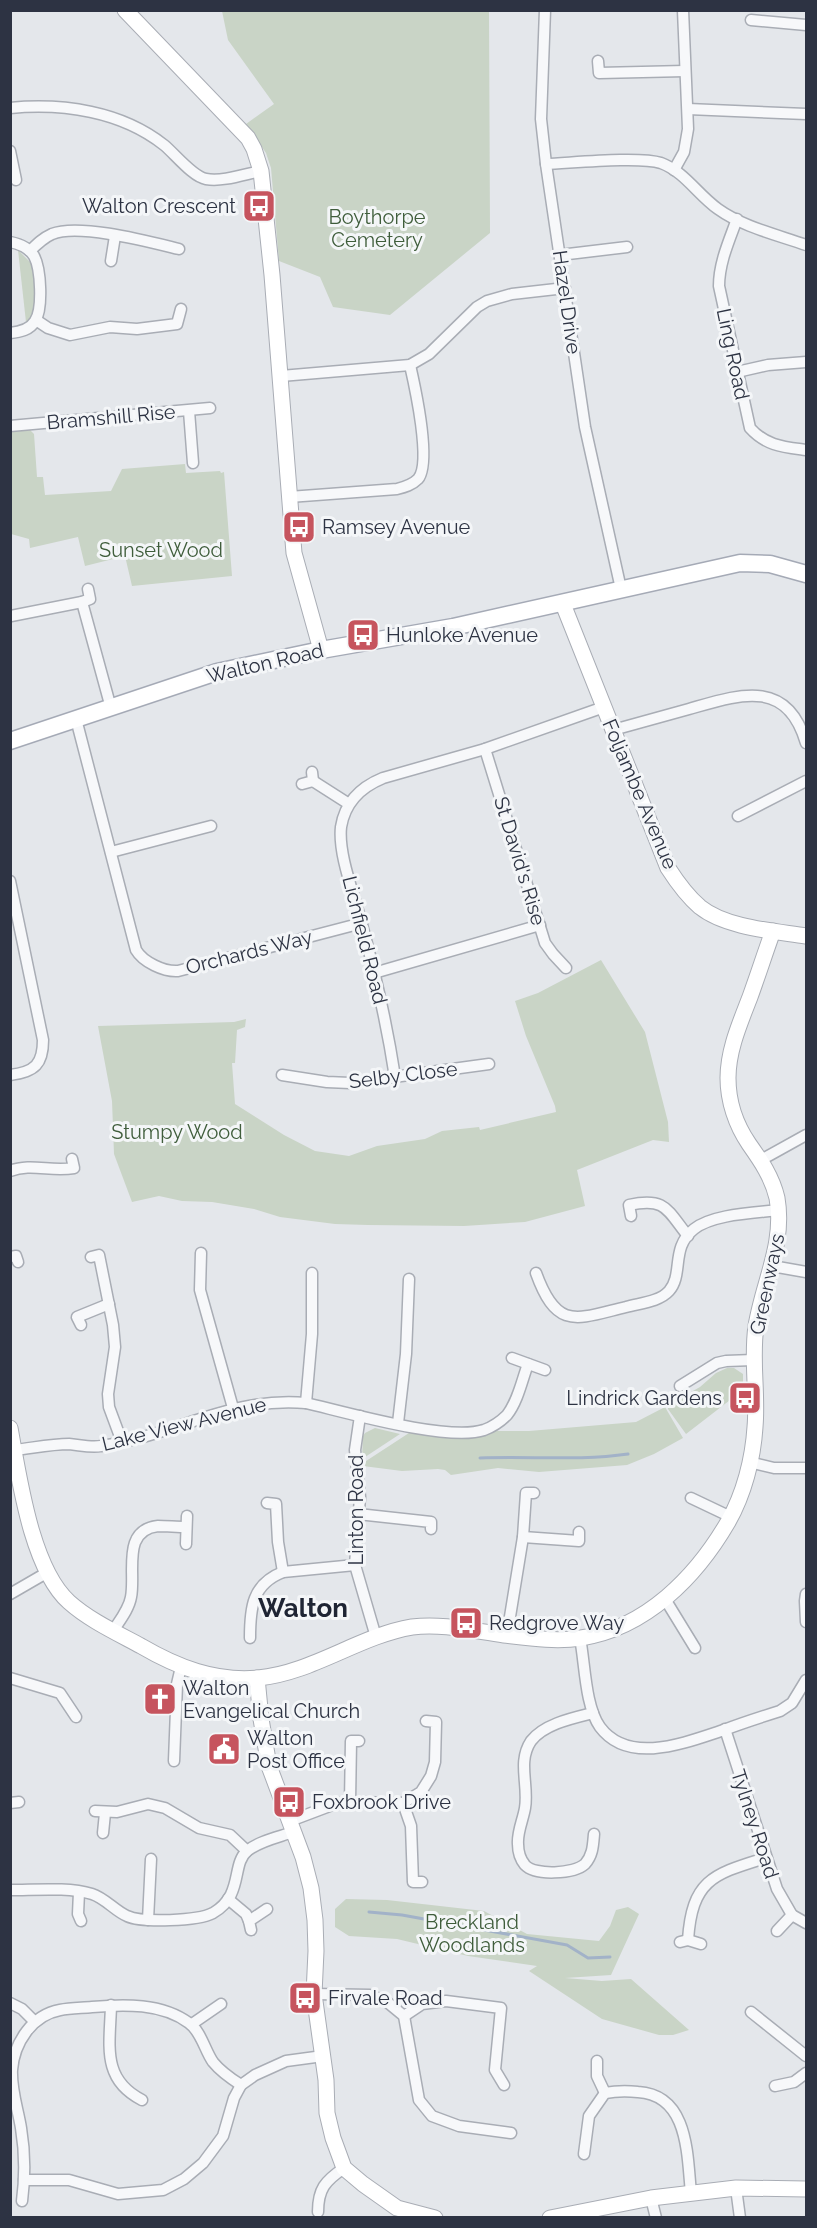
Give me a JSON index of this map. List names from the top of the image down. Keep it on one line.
{"streets":{"main road":["Walton Road"],"street":["Hazel Drive","Ling Road","Bramshill Rise","Foljambe Avenue","St David's Rise","Lichfield Road","Orchards Way","Selby Close","Greenways","Lake View Avenue","Linton Road","Tylney Road"]},"crossings":[["Hazel Drive","Walton Road"],["Walton Road","Foljambe Avenue"],["Walton Road","Orchards Way"],["Foljambe Avenue","Lichfield Road"],["Foljambe Avenue","Greenways"],["St David's Rise","Lichfield Road"],["Lichfield Road","Orchards Way"],["Lichfield Road","Selby Close"],["Greenways","Lake View Avenue"],["Greenways","Linton Road"],["Lake View Avenue","Linton Road"]],"districts":["Walton"],"parks":["Boythorpe Cemetery","Sunset Wood","Stumpy Wood","Breckland Woodlands"],"places":{"bus stop":["Walton Crescent","Ramsey Avenue","Hunloke Avenue","Lindrick Gardens","Redgrove Way","Foxbrook Drive","Firvale Road"],"church":["Walton Evangelical Church"],"public building":["Walton Post Office"]}}
